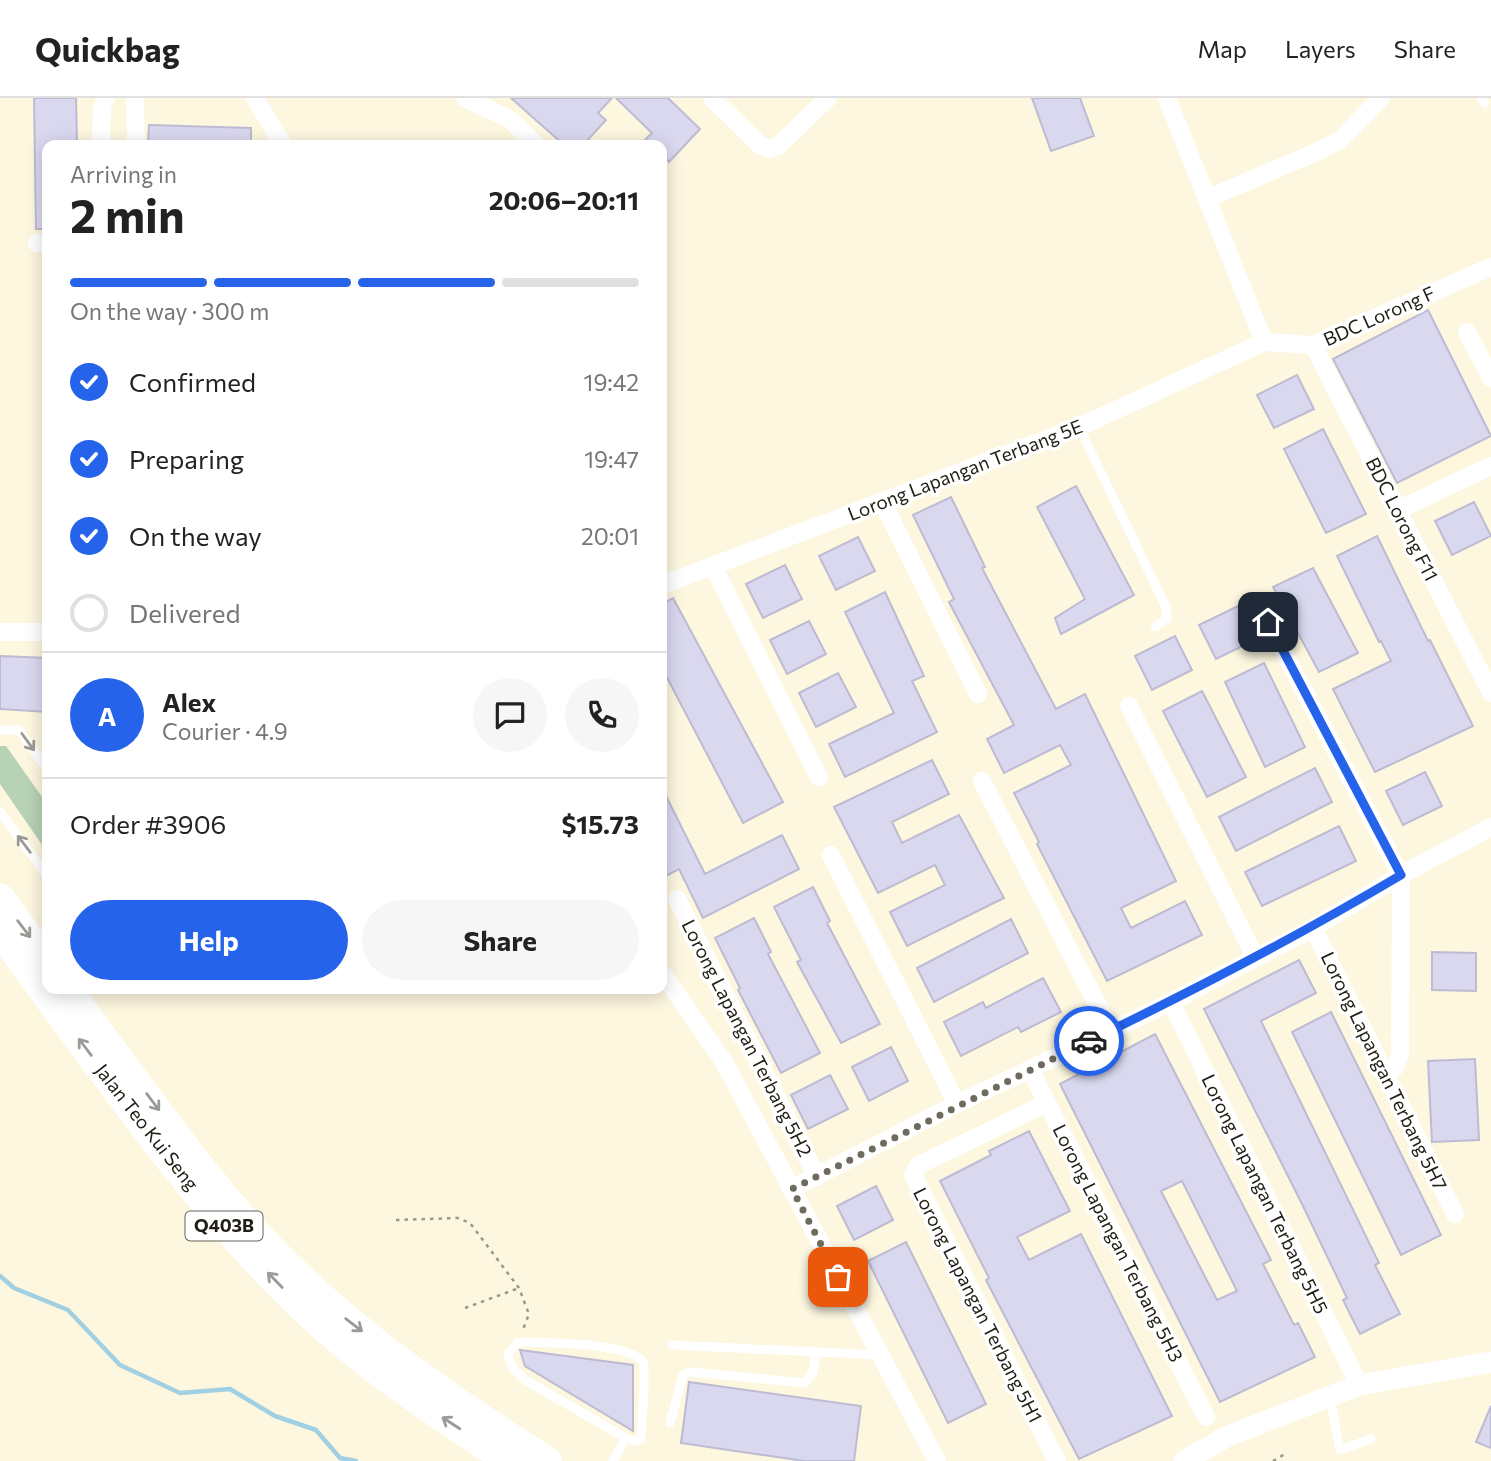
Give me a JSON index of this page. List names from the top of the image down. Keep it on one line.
{"streets":{"highway":["Jalan Teo Kui Seng","Q403B"],"street":["BDC Lorong F","Lorong Lapangan Terbang 5E","BDC Lorong F11","Lorong Lapangan Terbang 5H2","Lorong Lapangan Terbang 5H7","Lorong Lapangan Terbang 5H5","Lorong Lapangan Terbang 5H3","Lorong Lapangan Terbang 5H1"]},"crossings":[["BDC Lorong F","Lorong Lapangan Terbang 5E"],["BDC Lorong F","BDC Lorong F11"],["Lorong Lapangan Terbang 5H3","Lorong Lapangan Terbang 5H1"]],"page":{"header":"Quickbag","nav":["Map","Layers","Share"],"heading":["2 min","Arriving in","20:06–20:11"],"panel":["Alex","Courier · 4.9","Order #3906","$15.73"],"bar":"On the way · 300 m","list":[["Confirmed","19:42"],["Preparing","19:47"],["On the way","20:01"],"Delivered"],"round":"A","buttons":["Help","Share"]}}
